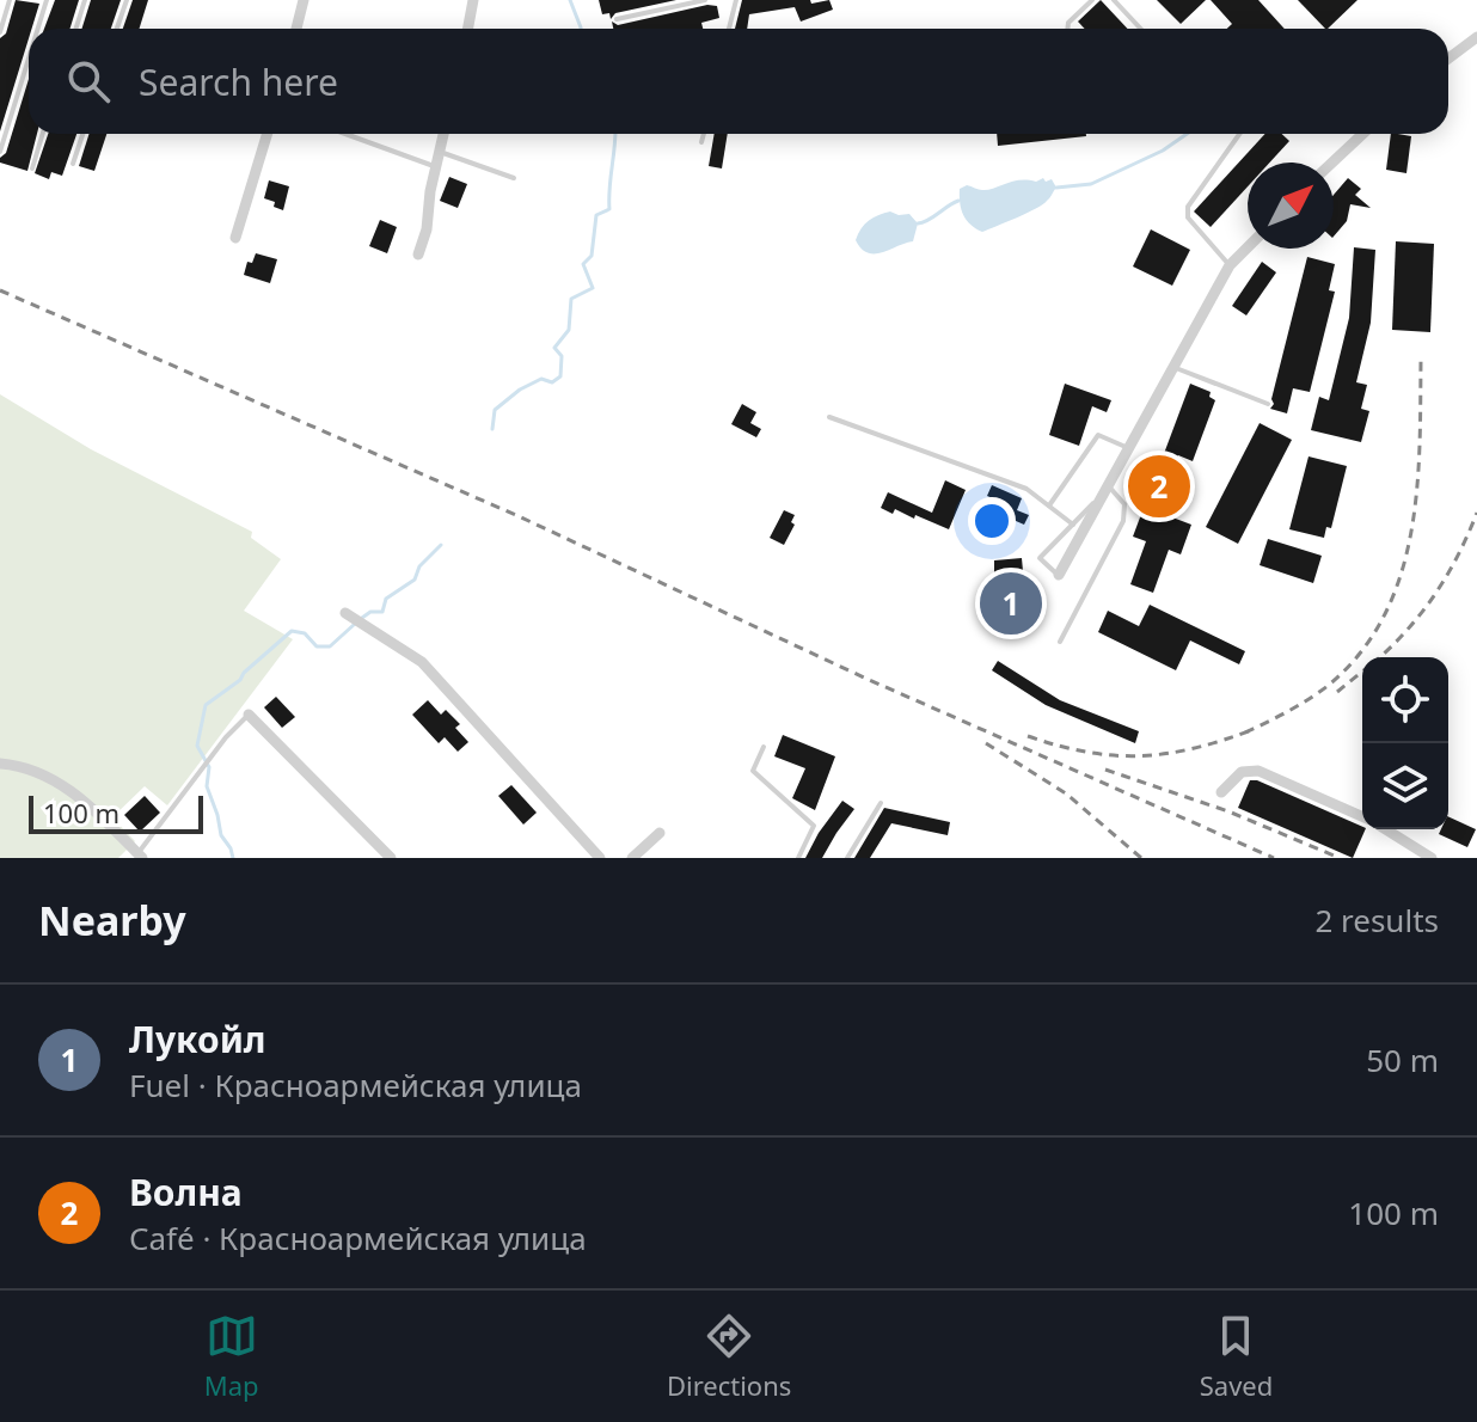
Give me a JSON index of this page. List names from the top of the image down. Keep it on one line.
{"scale_bar":"100 m","north":"top right","page":{"search":"Search here","pins":["2","1"],"scale":"100 m","heading":["Nearby","2 results"],"list":[{"mark":"1","name":"Лукойл","note":"Fuel · Красноармейская улица","value":"50 m"},{"mark":"2","name":"Волна","note":"Café · Красноармейская улица","value":"100 m"}],"nav":["Map","Directions","Saved"]}}
